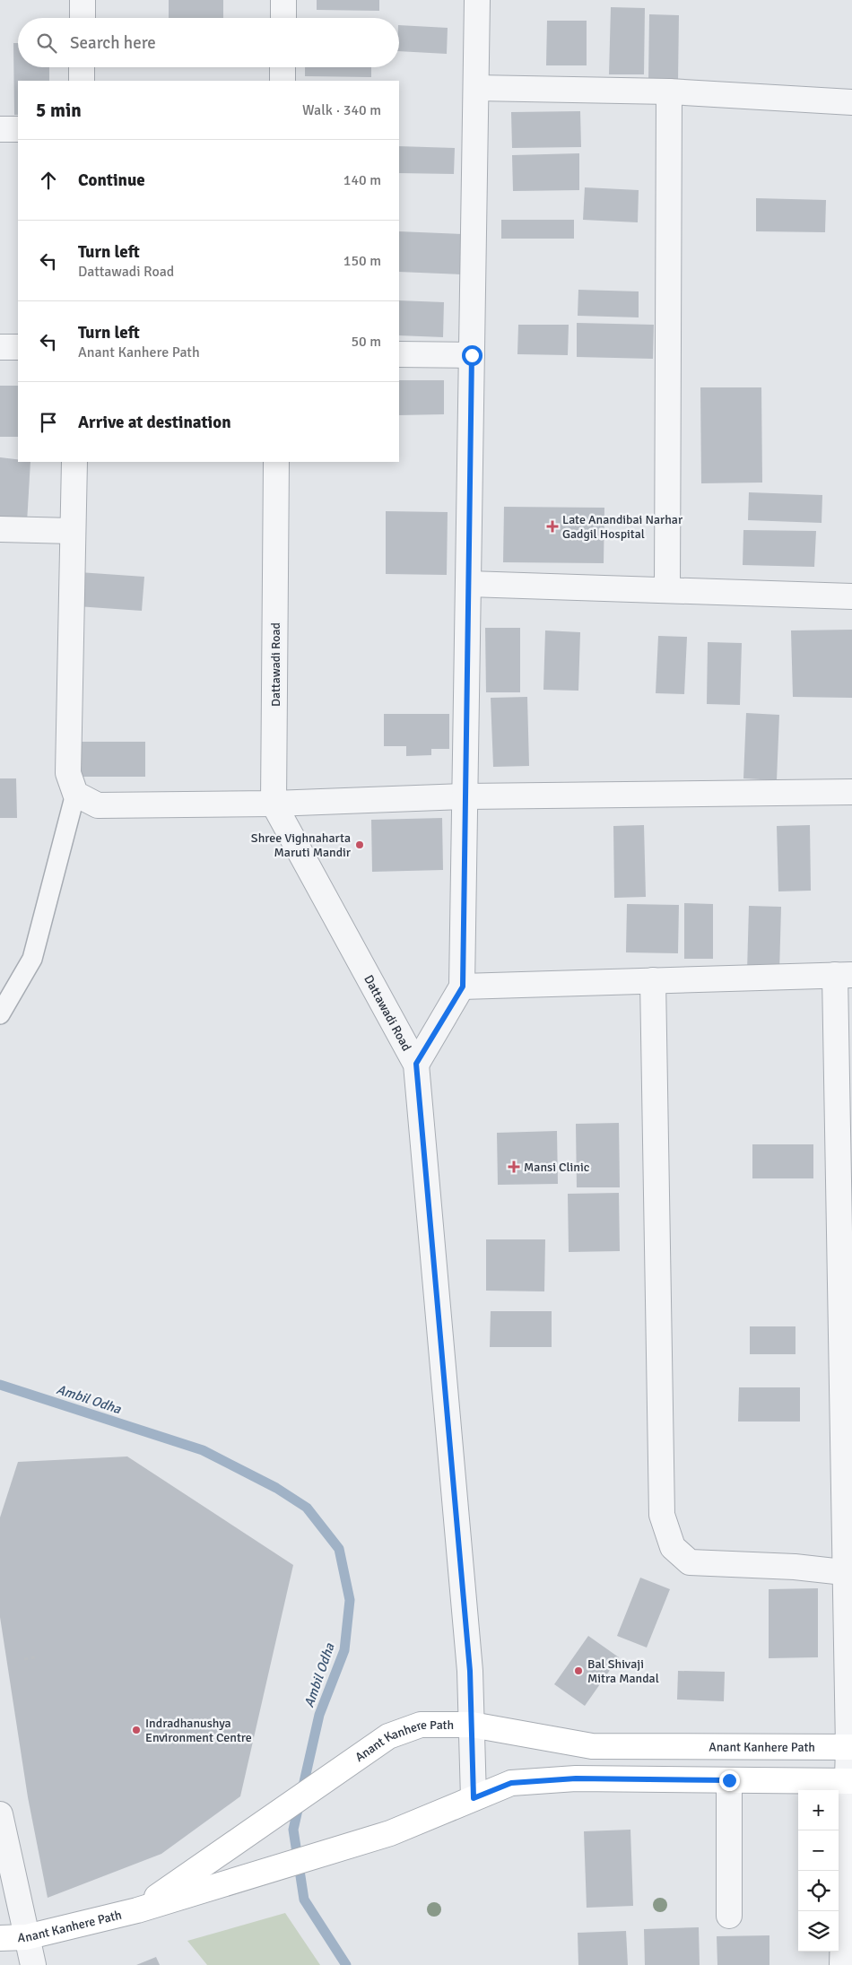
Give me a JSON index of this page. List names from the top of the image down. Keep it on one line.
{"streets":{"main road":["Anant Kanhere Path"],"street":["Dattawadi Road"]},"crossings":[["Dattawadi Road","Anant Kanhere Path"]],"water":["Ambil Odha"],"places":{"health":["Late Anandibai Narhar Gadgil Hospital","Mansi Clinic"],"other":["Shree Vighnaharta Maruti Mandir","Bal Shivaji Mitra Mandal","Indradhanushya Environment Centre"]},"page":{"search":"Search here","heading":["5 min","Walk · 340 m"],"list":[["Continue","140 m"],["Turn left","Dattawadi Road","150 m"],["Turn left","Anant Kanhere Path","50 m"],"Arrive at destination"],"map_buttons":["+","−"]}}
